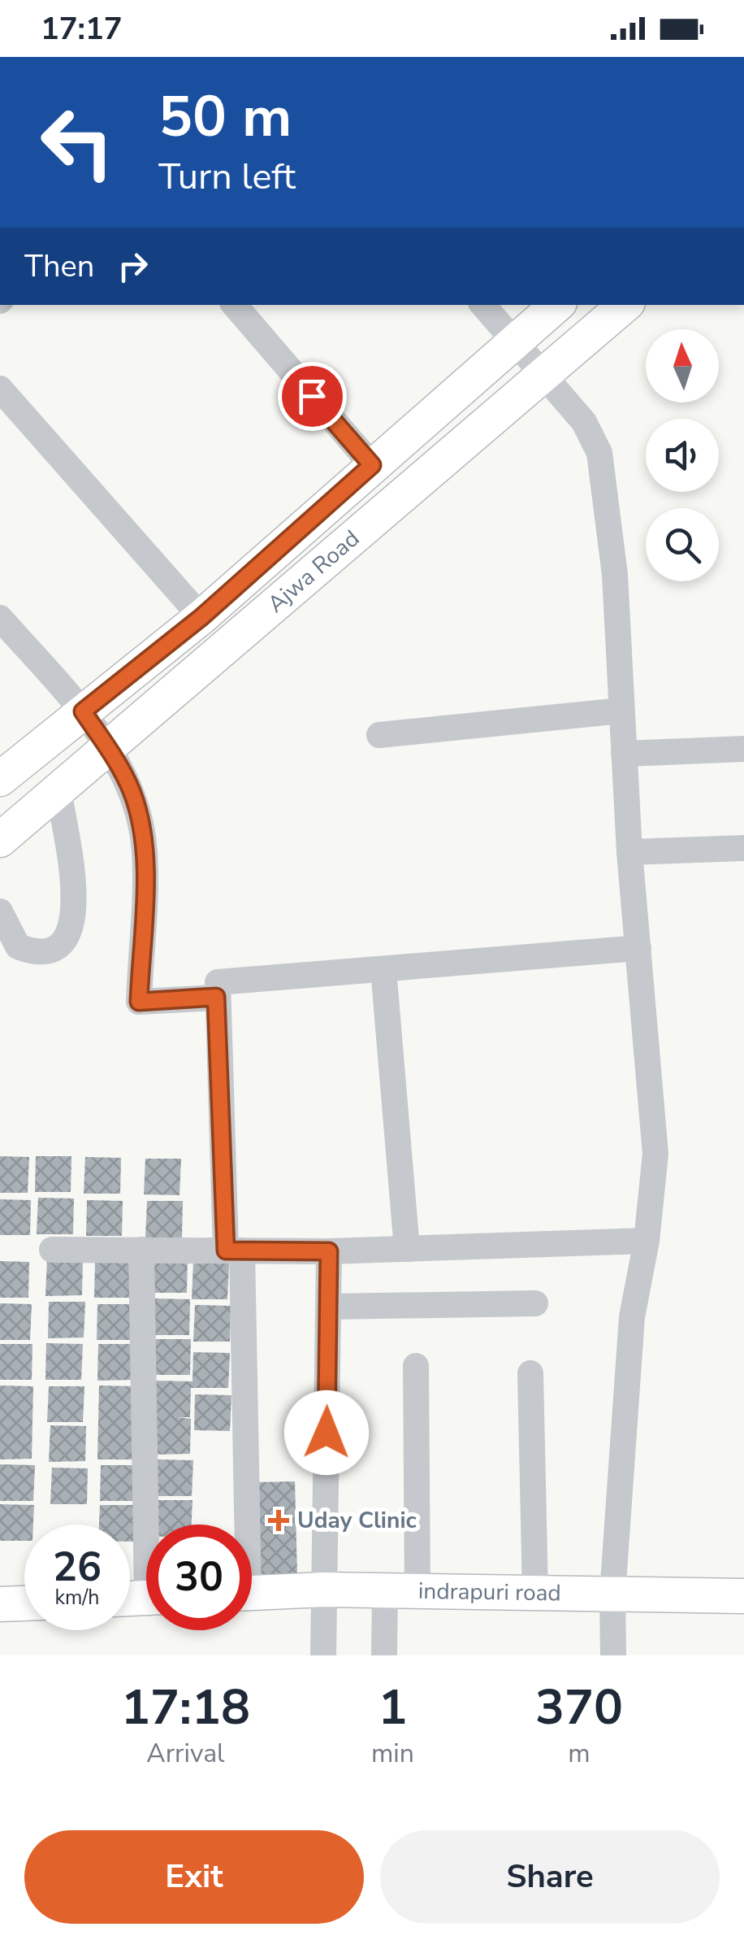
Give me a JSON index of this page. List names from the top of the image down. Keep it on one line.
{"streets":{"main road":["Ajwa Road","indrapuri road"]},"places":{"health":["Uday Clinic"]},"north":"top","page":{"status":"17:17","turn":["50 m","Turn left"],"then":"Then","speed":"26 km/h","limit":"30","eta":["17:18","Arrival","1","min","370","m"],"buttons":["Exit","Share"]}}
